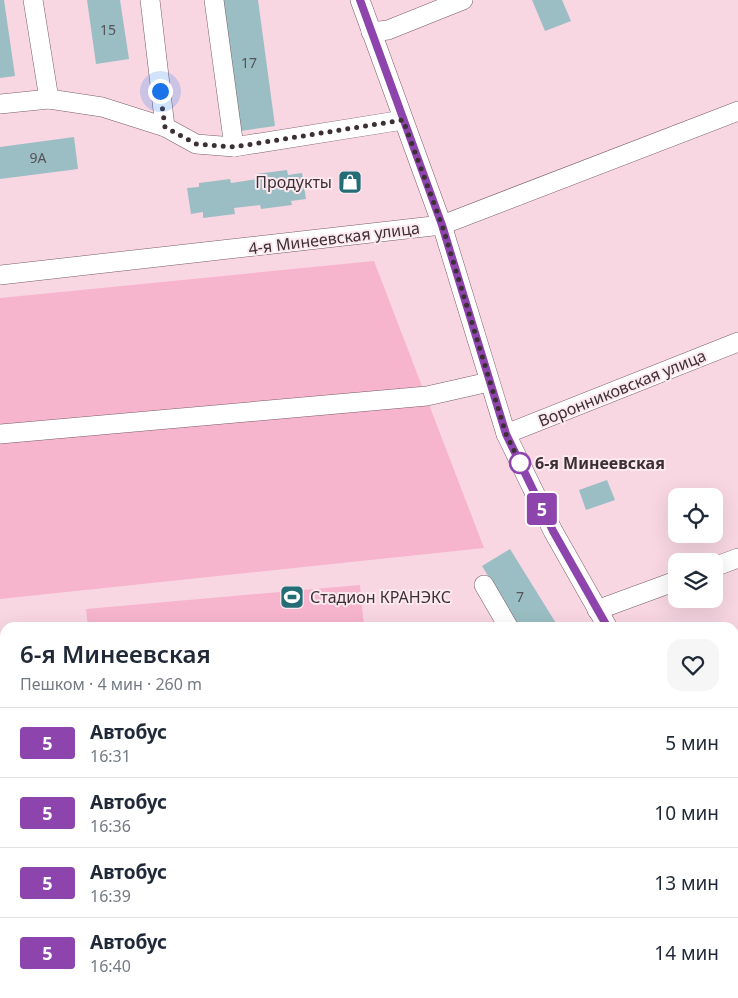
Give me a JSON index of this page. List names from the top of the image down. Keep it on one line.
{"streets":{"street":["4-я Минеевская улица","Воронниковская улица"]},"places":{"shop":["Продукты"],"other":["6-я Минеевская"],"sports":["Стадион КРАНЭКС"]},"lines":["bus line 5"],"house_numbers":["15","17","9А","7"],"page":{"on_map":"5","heading":["6-я Минеевская","Пешком · 4 мин · 260 m"],"list":[{"mark":"5","name":"Автобус","note":"16:31","value":"5 мин"},{"mark":"5","name":"Автобус","note":"16:36","value":"10 мин"},{"mark":"5","name":"Автобус","note":"16:39","value":"13 мин"},{"mark":"5","name":"Автобус","note":"16:40","value":"14 мин"}]}}
